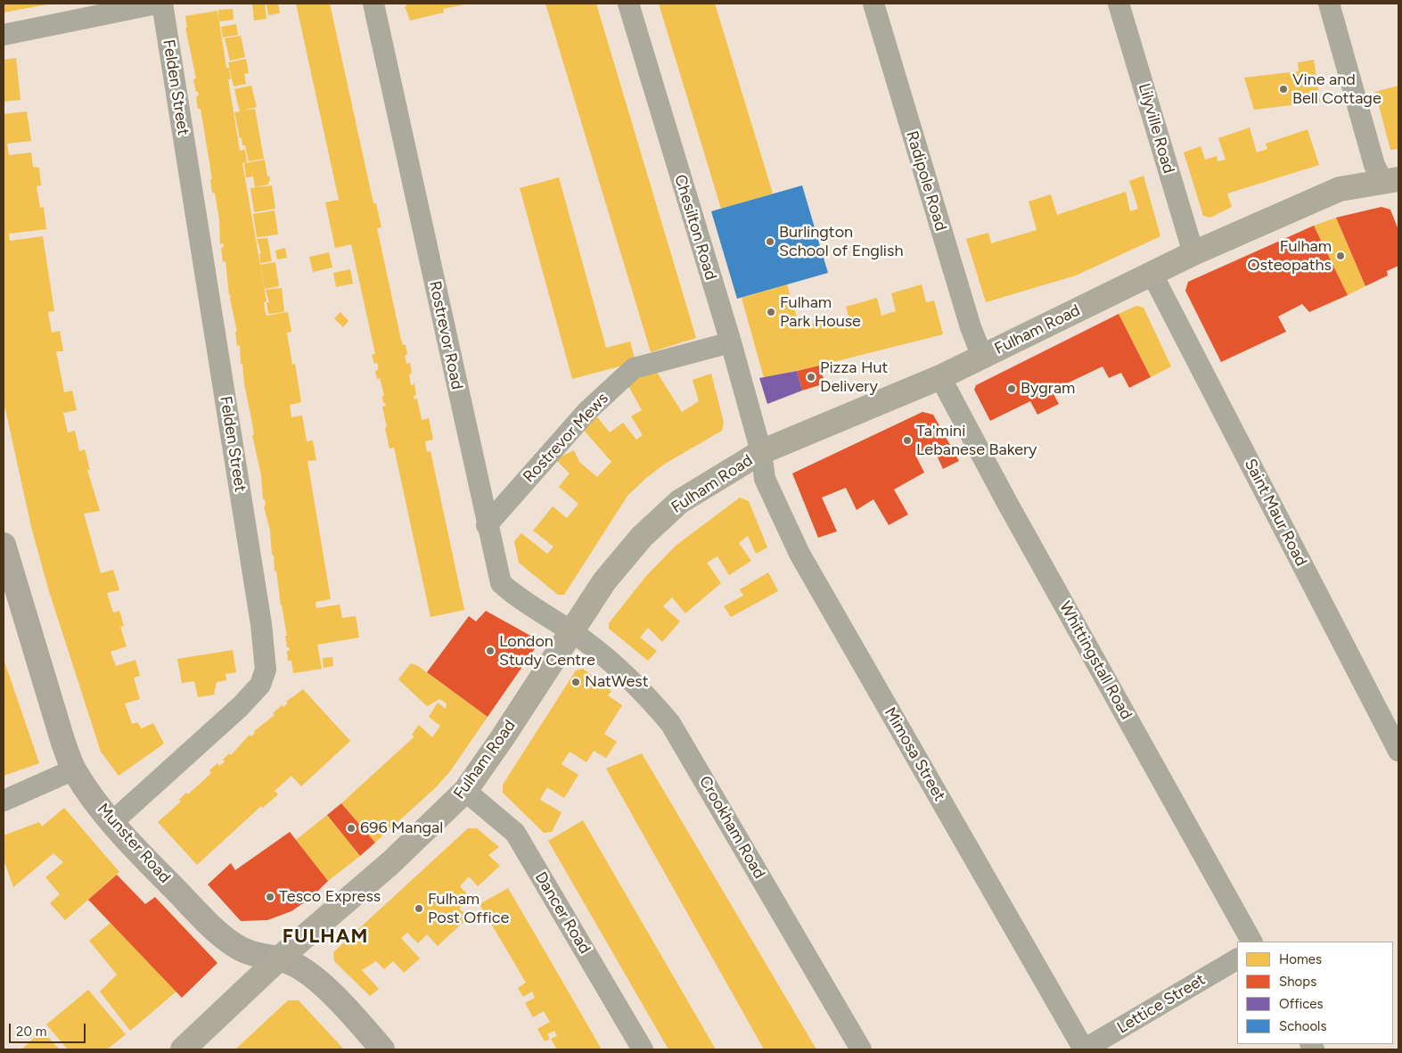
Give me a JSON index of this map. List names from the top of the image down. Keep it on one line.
{"streets":{"main road":["Fulham Road"],"street":["Felden Street","Lilyville Road","Radipole Road","Chesilton Road","Rostrevor Road","Rostrevor Mews","Saint Maur Road","Whittingstall Road","Mimosa Street","Crookham Road","Munster Road","Dancer Road","Lettice Street"]},"crossings":[["Felden Street","Munster Road"],["Lilyville Road","Fulham Road"],["Radipole Road","Fulham Road"],["Chesilton Road","Fulham Road"],["Chesilton Road","Rostrevor Mews"],["Chesilton Road","Mimosa Street"],["Fulham Road","Rostrevor Road"],["Fulham Road","Saint Maur Road"],["Fulham Road","Whittingstall Road"],["Fulham Road","Mimosa Street"],["Fulham Road","Crookham Road"],["Fulham Road","Munster Road"],["Fulham Road","Dancer Road"],["Rostrevor Road","Rostrevor Mews"],["Rostrevor Road","Crookham Road"],["Mimosa Street","Lettice Street"]],"districts":["FULHAM"],"places":["Vine and Bell Cottage","Burlington School of English","Fulham Osteopaths","Fulham Park House","Pizza Hut Delivery","Bygram","Ta'mini Lebanese Bakery","London Study Centre","NatWest","696 Mangal","Tesco Express","Fulham Post Office"],"legend":["Homes","Shops","Offices","Schools"],"scale_bar":"20 m"}
